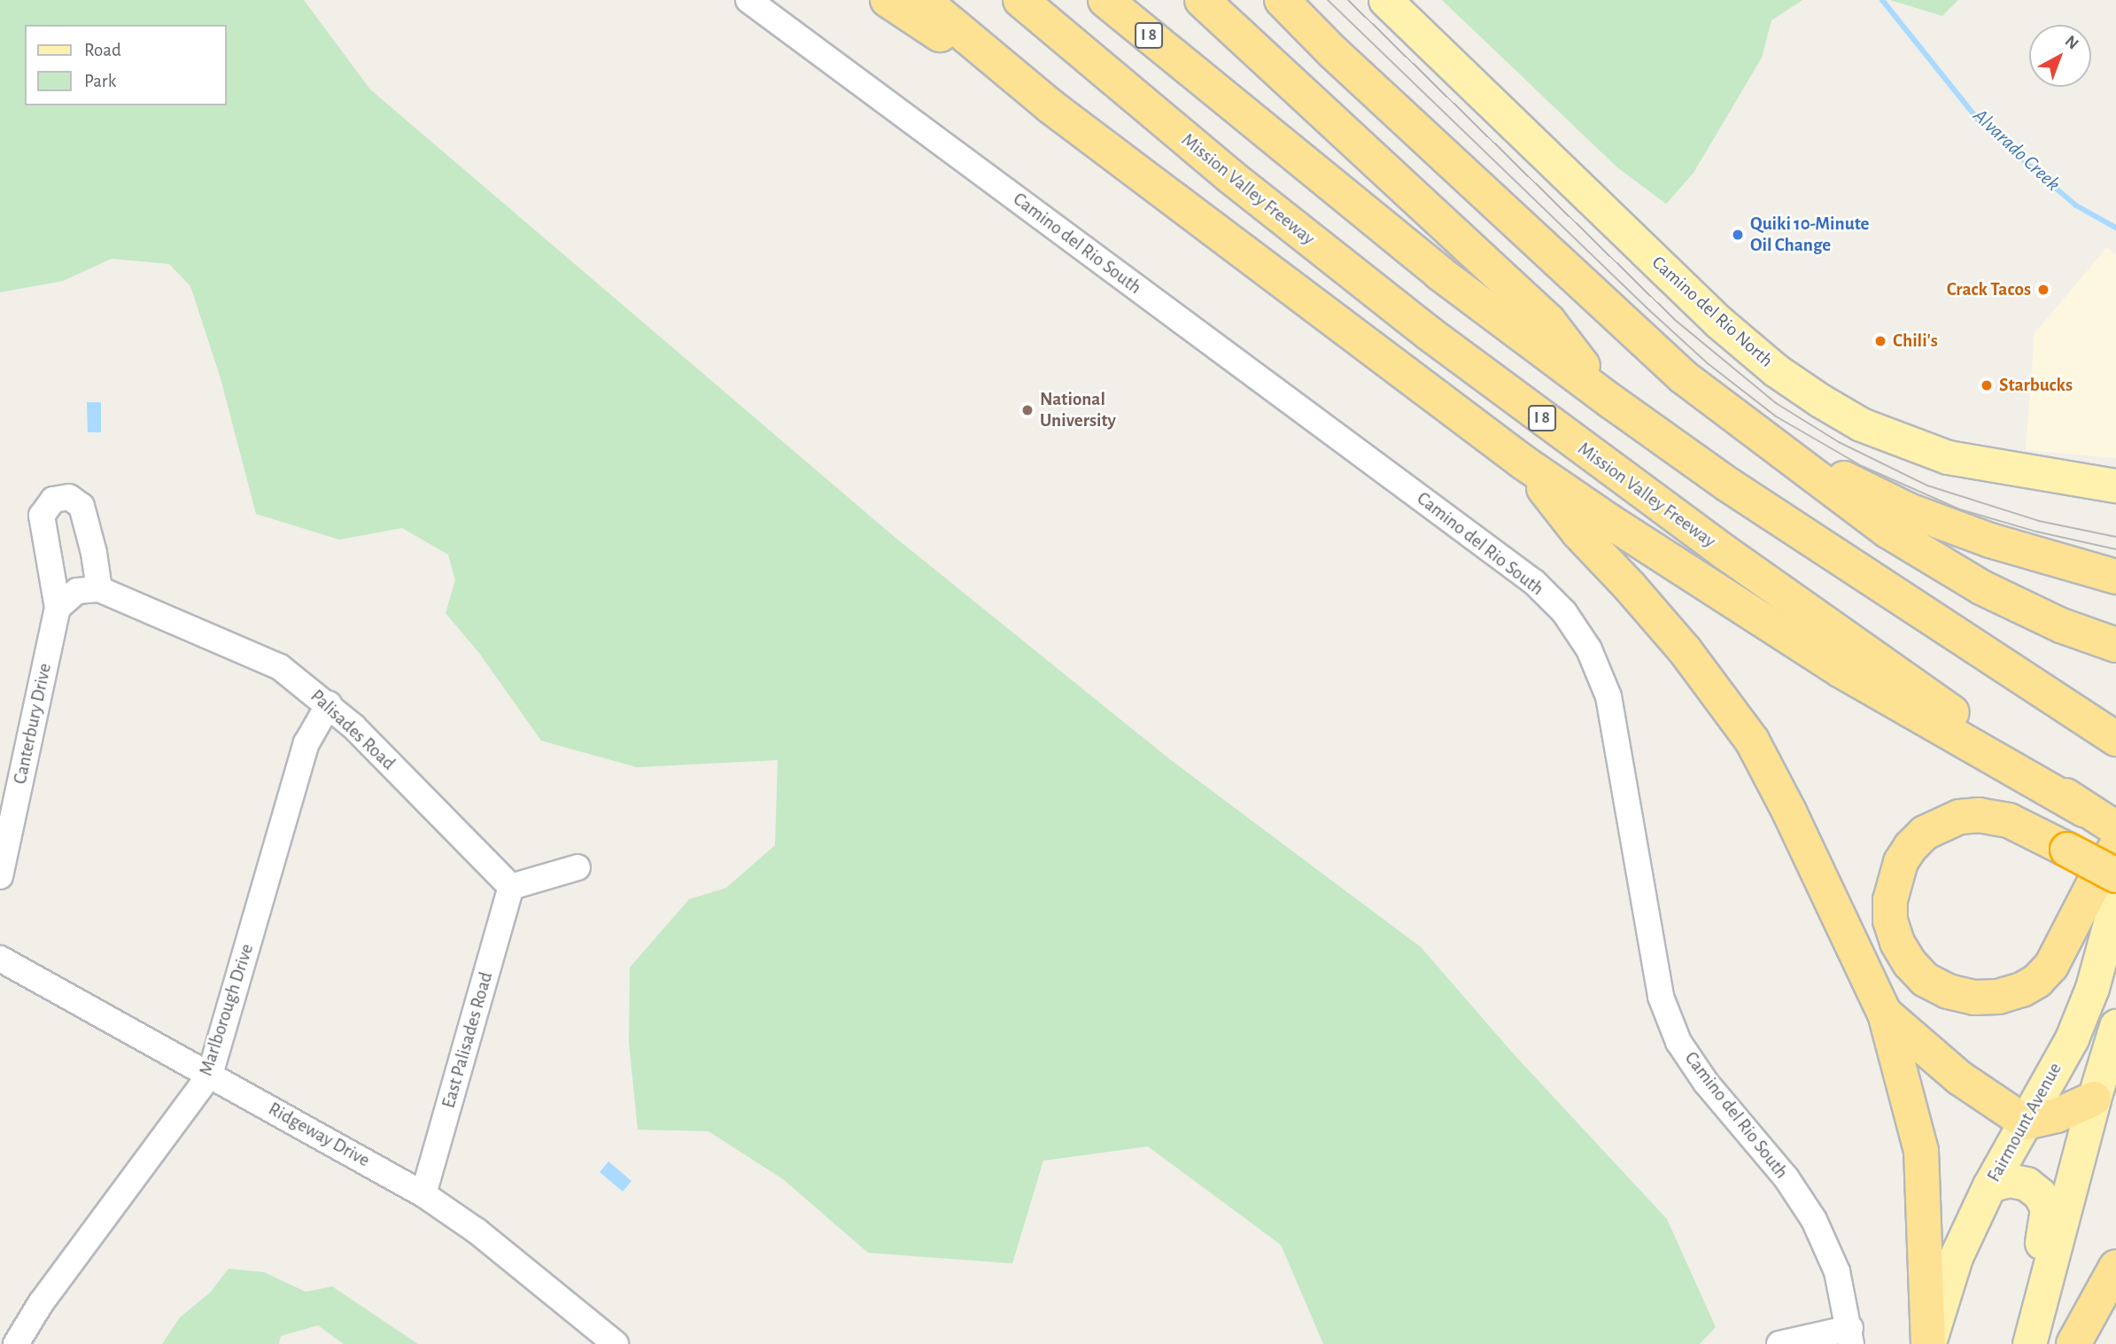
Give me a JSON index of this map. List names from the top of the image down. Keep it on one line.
{"streets":{"highway":["I 8","Mission Valley Freeway"],"main road":["Camino del Rio North","Fairmount Avenue"],"street":["Camino del Rio South","Canterbury Drive","Palisades Road","Marlborough Drive","East Palisades Road","Ridgeway Drive"]},"crossings":[["Palisades Road","Marlborough Drive"],["Palisades Road","East Palisades Road"],["Marlborough Drive","Ridgeway Drive"],["East Palisades Road","Ridgeway Drive"]],"water":["Alvarado Creek"],"places":["Quiki 10-Minute Oil Change","Crack Tacos","Chili's","Starbucks","National University"],"legend":["Road","Park"],"north":"top right"}
